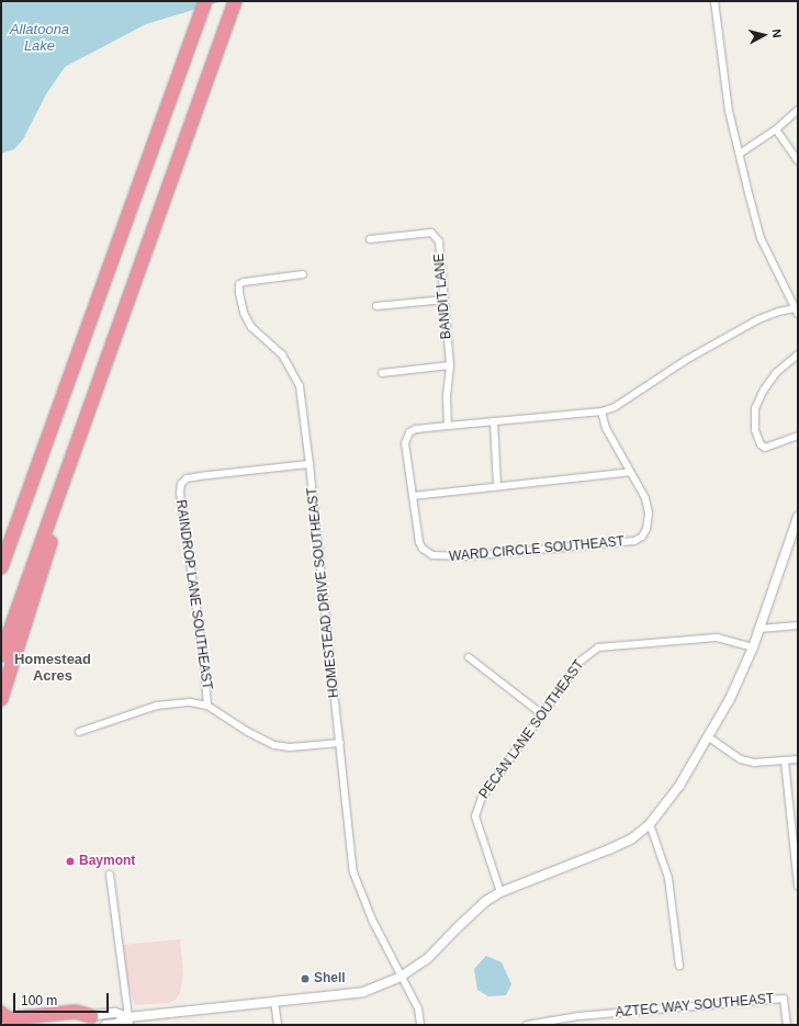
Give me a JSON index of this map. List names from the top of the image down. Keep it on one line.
{"streets":{"street":["BANDIT LANE","WARD CIRCLE SOUTHEAST","HOMESTEAD DRIVE SOUTHEAST","RAINDROP LANE SOUTHEAST","PECAN LANE SOUTHEAST","AZTEC WAY SOUTHEAST"]},"crossings":[["BANDIT LANE","WARD CIRCLE SOUTHEAST"],["HOMESTEAD DRIVE SOUTHEAST","RAINDROP LANE SOUTHEAST"]],"districts":["Homestead Acres"],"water":["Allatoona Lake"],"places":["Baymont","Shell"],"scale_bar":"100 m","north":"right"}
